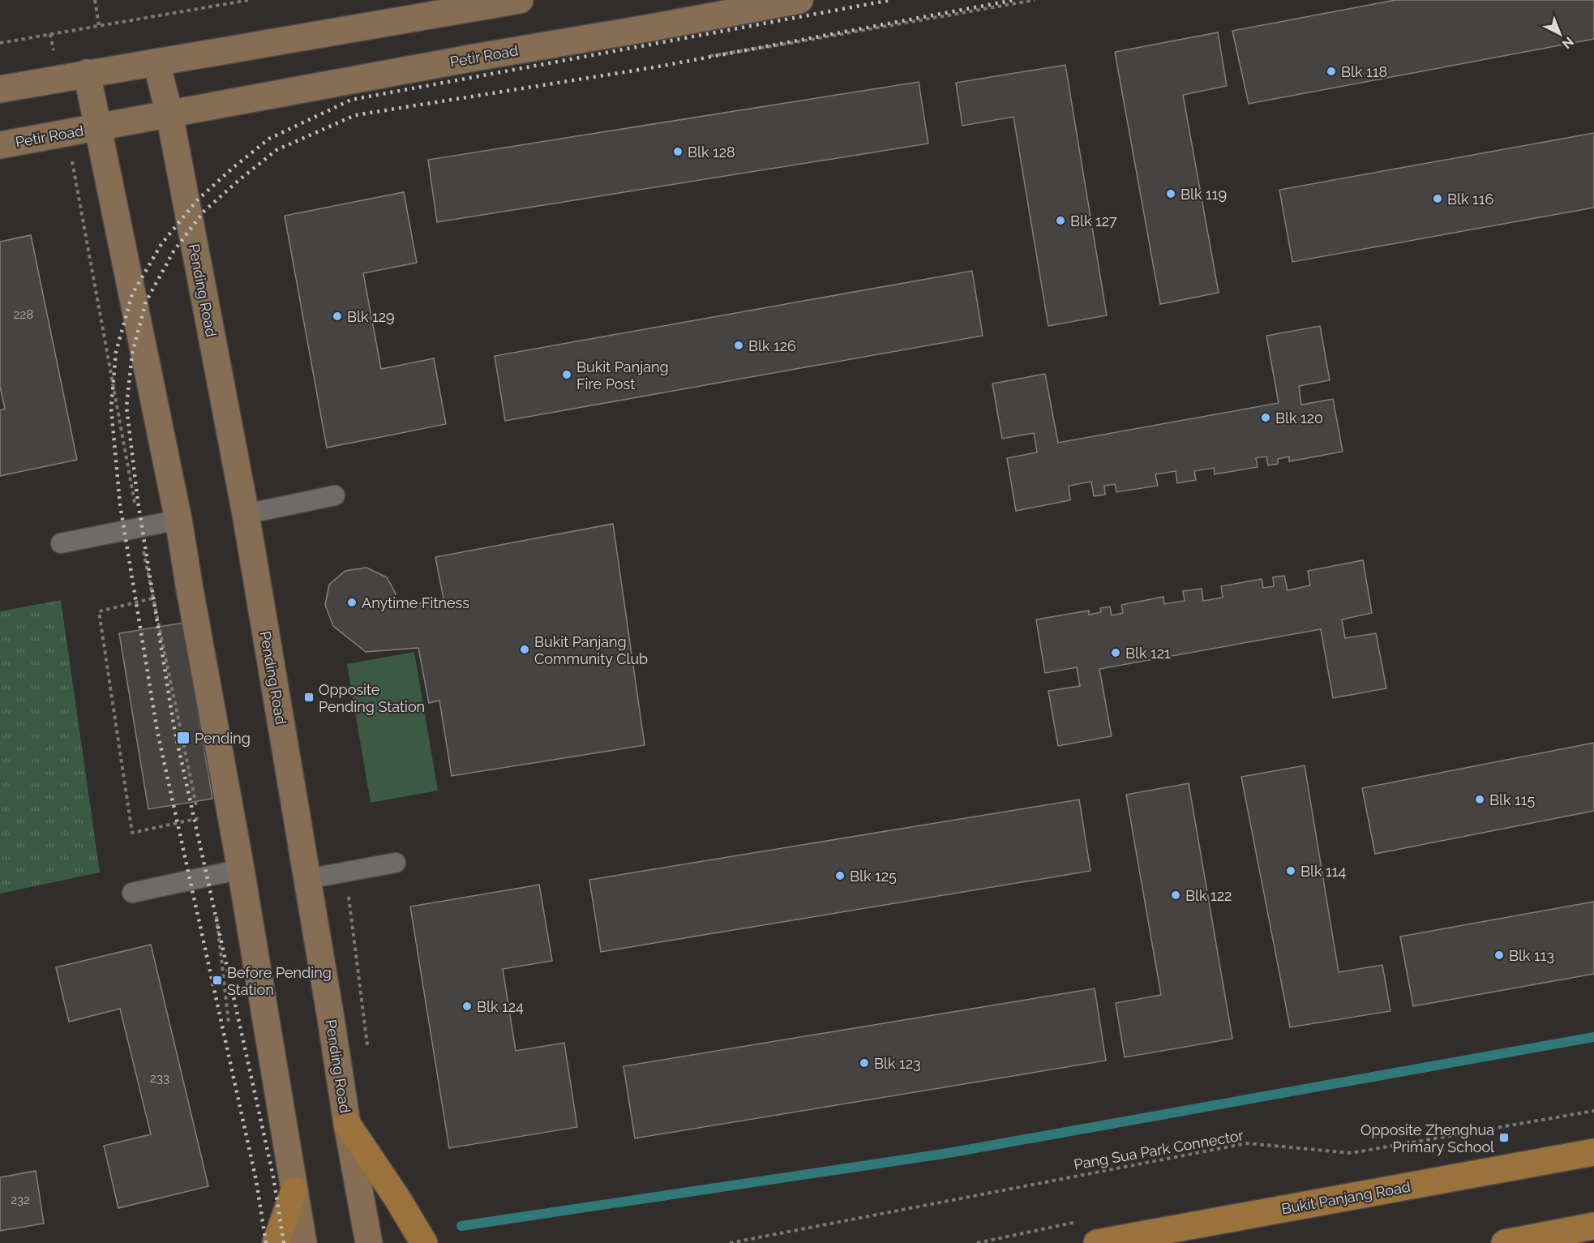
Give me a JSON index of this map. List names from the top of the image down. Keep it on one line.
{"streets":{"main road":["Petir Road","Pending Road","Bukit Panjang Road"],"path":["Pang Sua Park Connector"]},"crossings":[["Petir Road","Pending Road"]],"places":{"other":["Blk 118","Blk 128","Blk 119","Blk 116","Blk 127","Blk 129","Blk 126","Bukit Panjang Fire Post","Blk 120","Anytime Fitness","Bukit Panjang Community Club","Blk 121","Blk 115","Blk 114","Blk 125","Blk 122","Blk 113","Blk 124","Blk 123"],"transit":["Opposite Pending Station","Pending","Before Pending Station","Opposite Zhenghua Primary School"]},"house_numbers":["228","233","232"],"north":"bottom right"}
